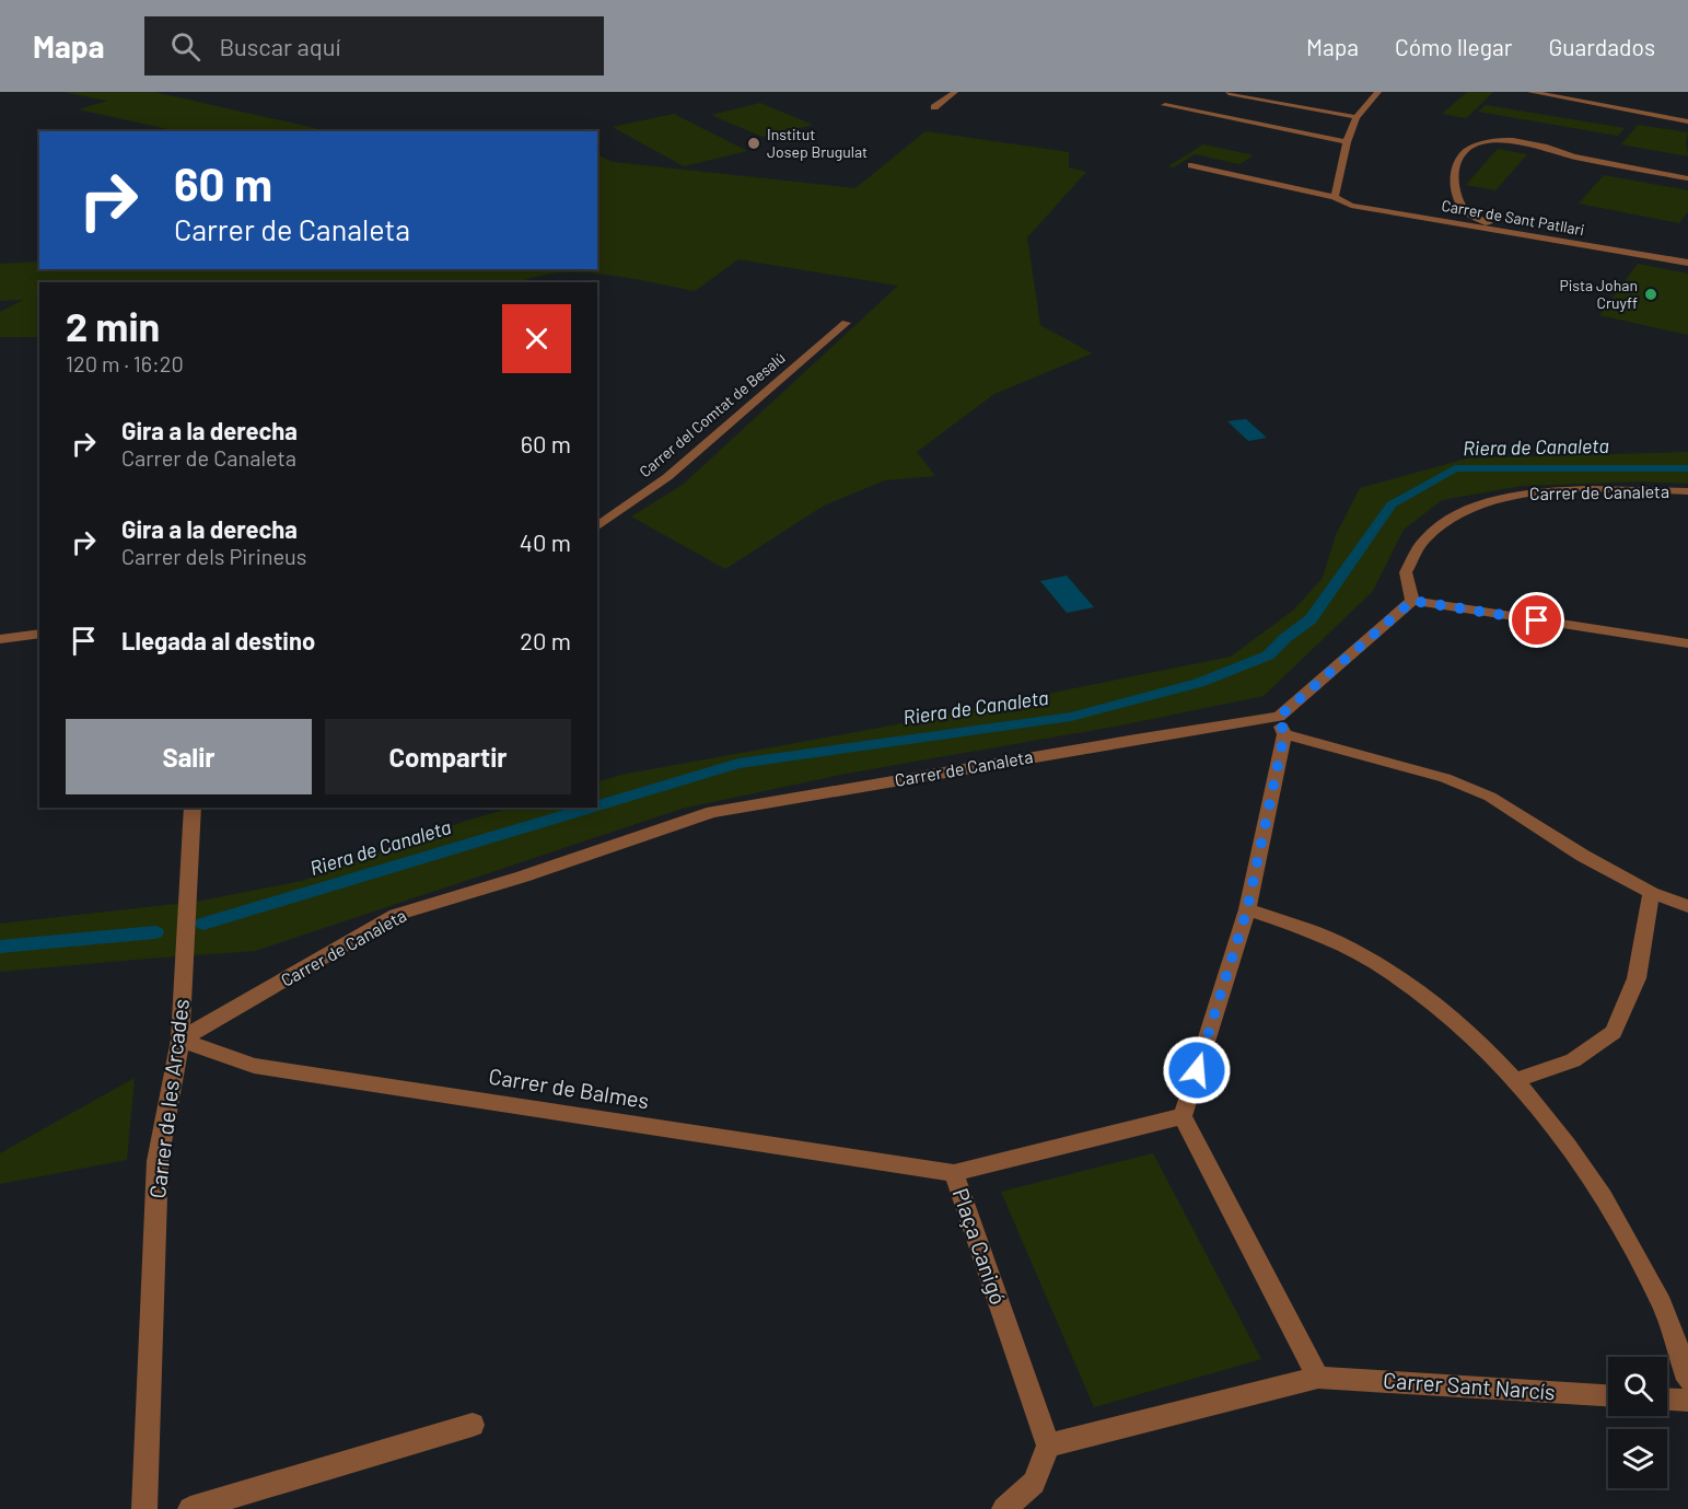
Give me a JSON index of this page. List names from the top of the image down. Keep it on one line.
{"streets":{"street":["Carrer de Sant Patllari","Carrer del Comtat de Besalú","Carrer de Canaleta","Carrer de Balmes","Carrer de les Arcades","Plaça Canigó","Carrer Sant Narcís"]},"crossings":[["Carrer de Canaleta","Carrer de Balmes"],["Carrer de Canaleta","Carrer de les Arcades"],["Carrer de Balmes","Carrer de les Arcades"],["Carrer de Balmes","Plaça Canigó"]],"water":["Riera de Canaleta"],"places":["Institut Josep Brugulat","Pista Johan Cruyff"],"page":{"header":"Mapa","search":"Buscar aquí","nav":["Mapa","Cómo llegar","Guardados"],"turn":["60 m","Carrer de Canaleta"],"heading":["2 min","120 m · 16:20"],"list":[{"name":"Gira a la derecha","note":"Carrer de Canaleta","value":"60 m"},{"name":"Gira a la derecha","note":"Carrer dels Pirineus","value":"40 m"},{"name":"Llegada al destino","value":"20 m"}],"buttons":["Salir","Compartir"]}}
